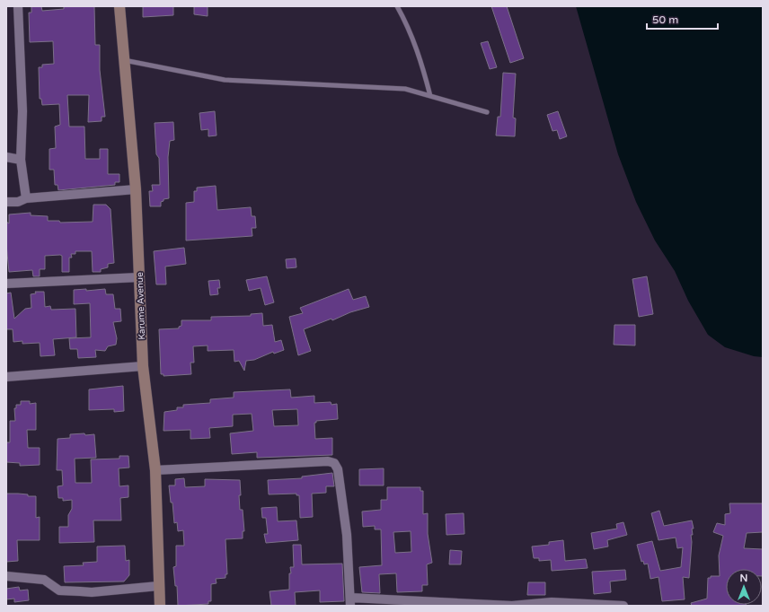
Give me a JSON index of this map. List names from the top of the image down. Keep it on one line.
{"streets":{"main road":["Karume Avenue"]},"scale_bar":"50 m","north":"top"}
